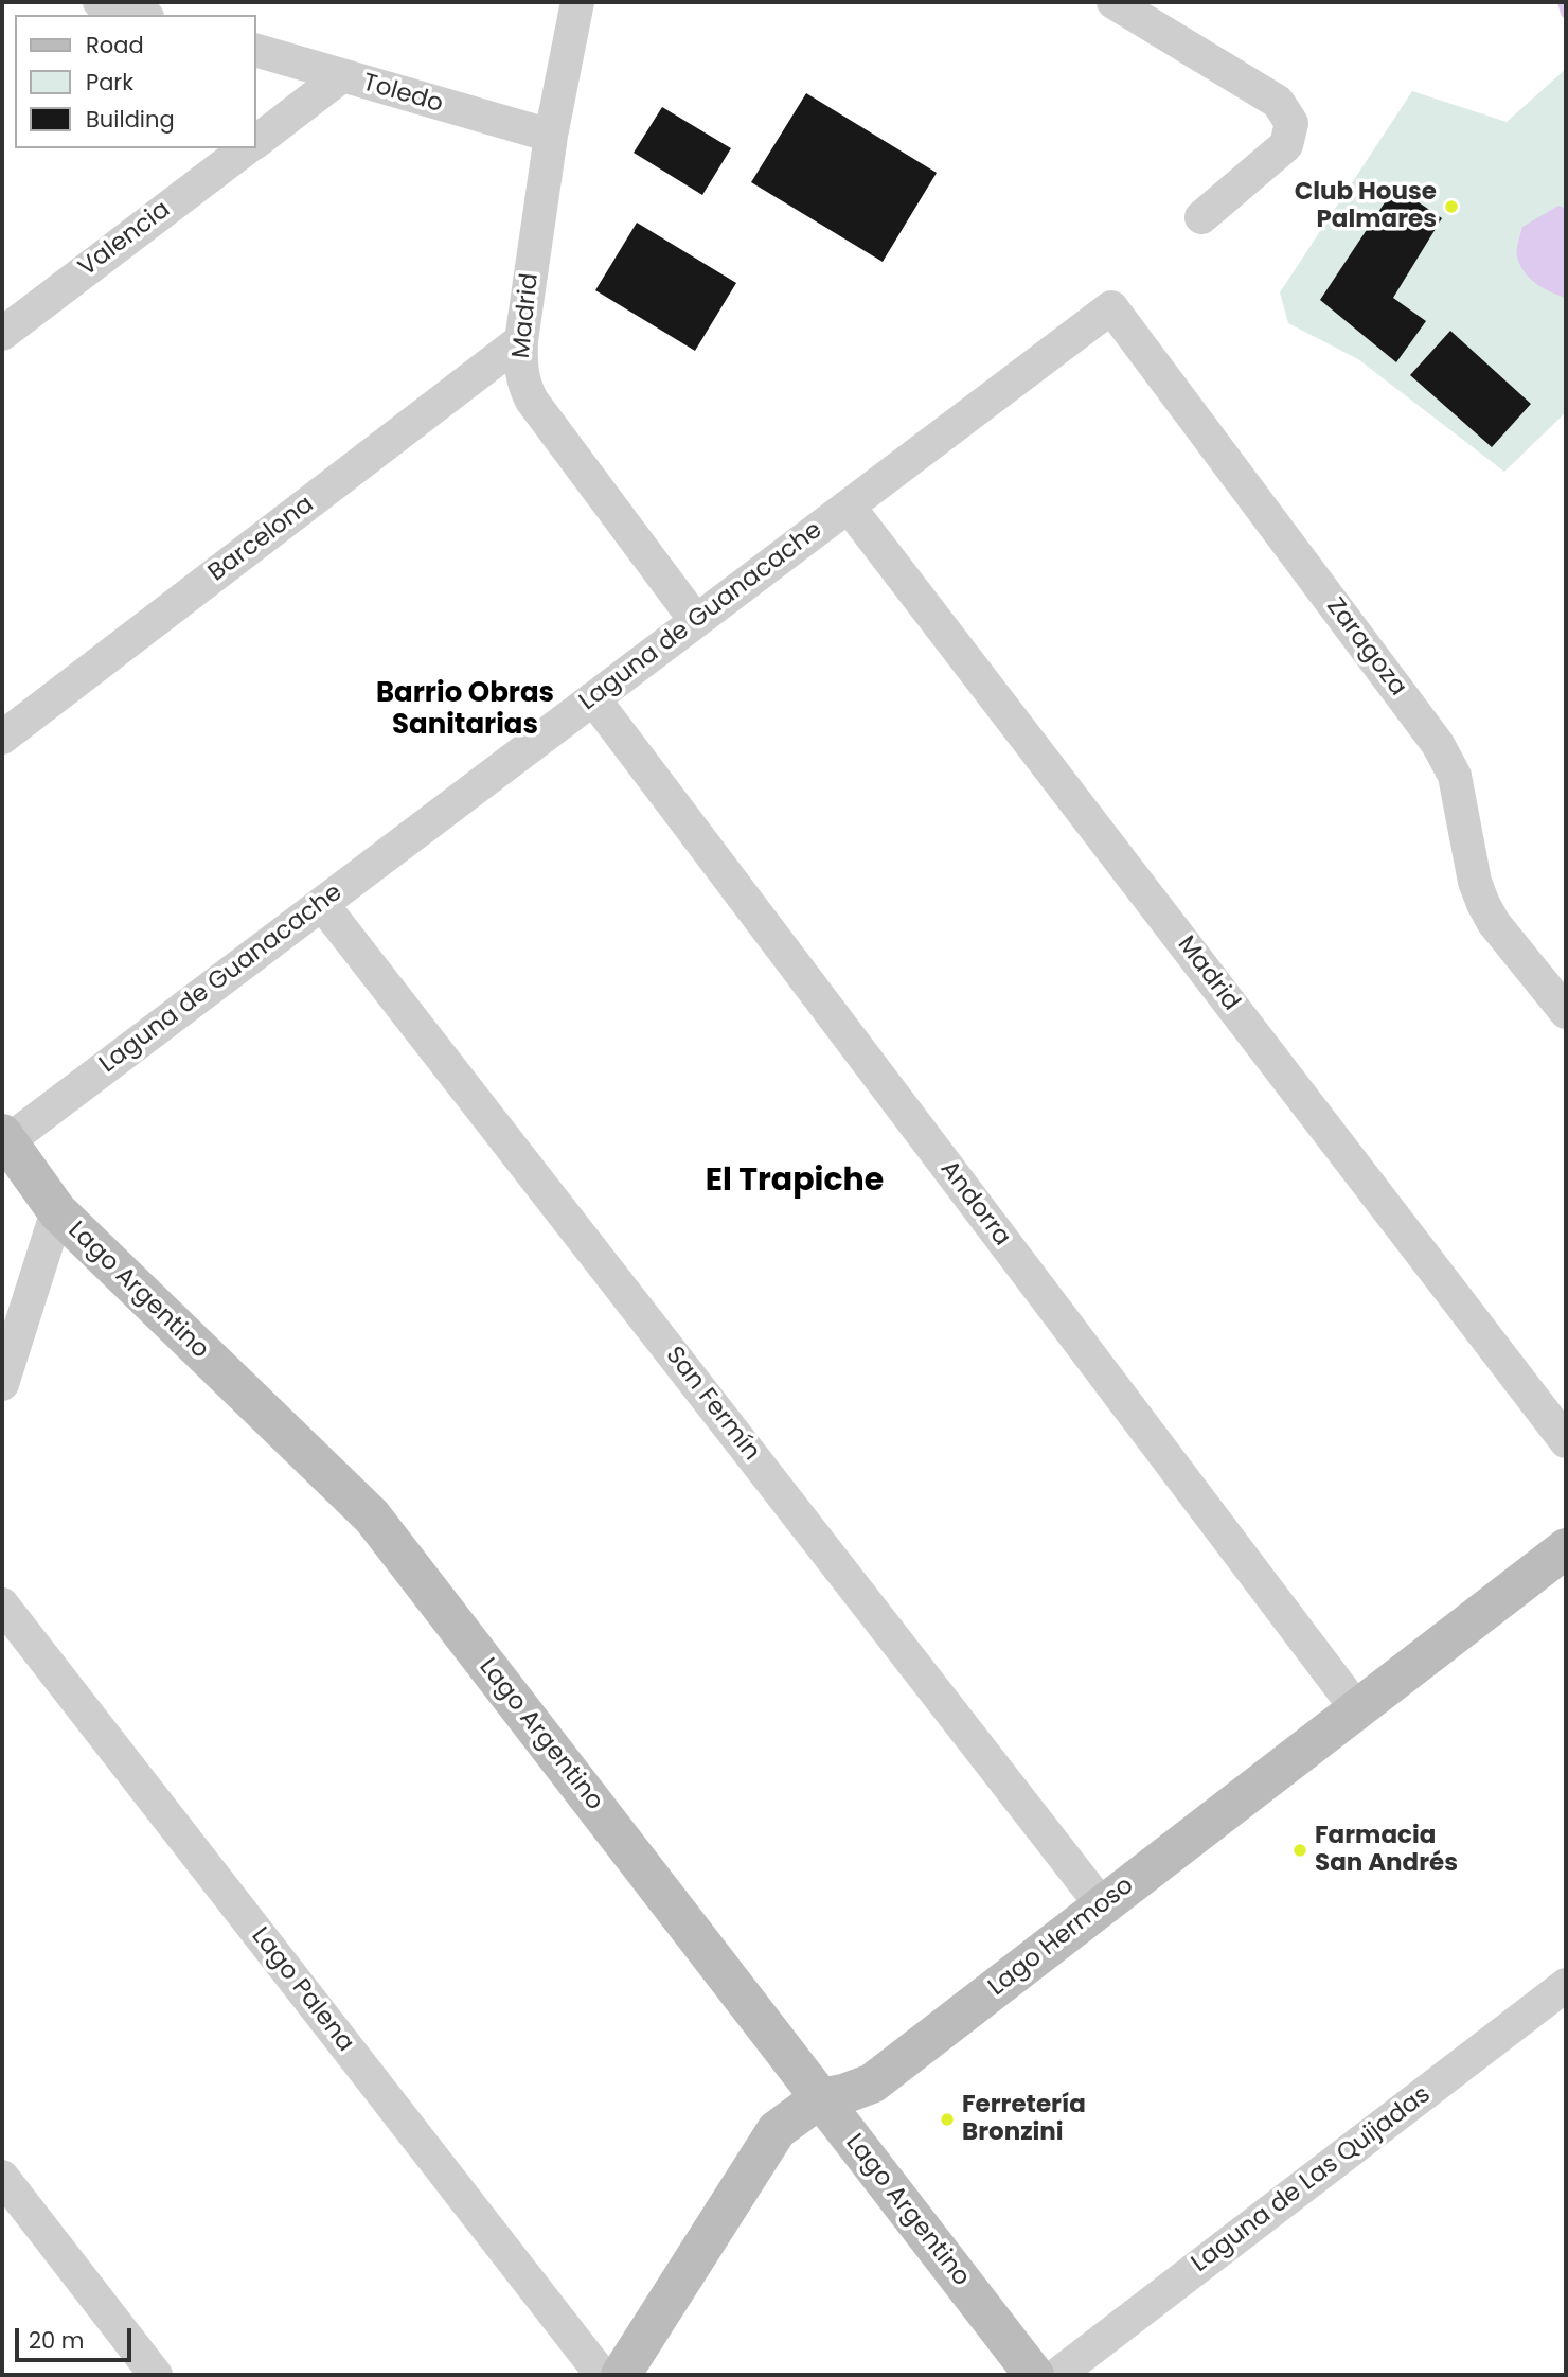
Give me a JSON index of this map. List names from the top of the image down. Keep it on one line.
{"streets":{"street":["Toledo","Valencia","Madrid","Barcelona","Laguna de Guanacache","Zaragoza","Andorra","Lago Argentino","San Fermín","Lago Hermoso","Lago Palena","Laguna de Las Quijadas"]},"crossings":[["Toledo","Madrid"],["Madrid","Barcelona"],["Madrid","Laguna de Guanacache"],["Laguna de Guanacache","Zaragoza"],["Laguna de Guanacache","Andorra"],["Laguna de Guanacache","Lago Argentino"],["Laguna de Guanacache","San Fermín"],["Andorra","Lago Hermoso"],["Lago Argentino","Lago Hermoso"],["San Fermín","Lago Hermoso"]],"districts":["Barrio Obras Sanitarias","El Trapiche"],"places":["Club House Palmares","Farmacia San Andrés","Ferretería Bronzini"],"legend":["Road","Park","Building"],"scale_bar":"20 m"}
